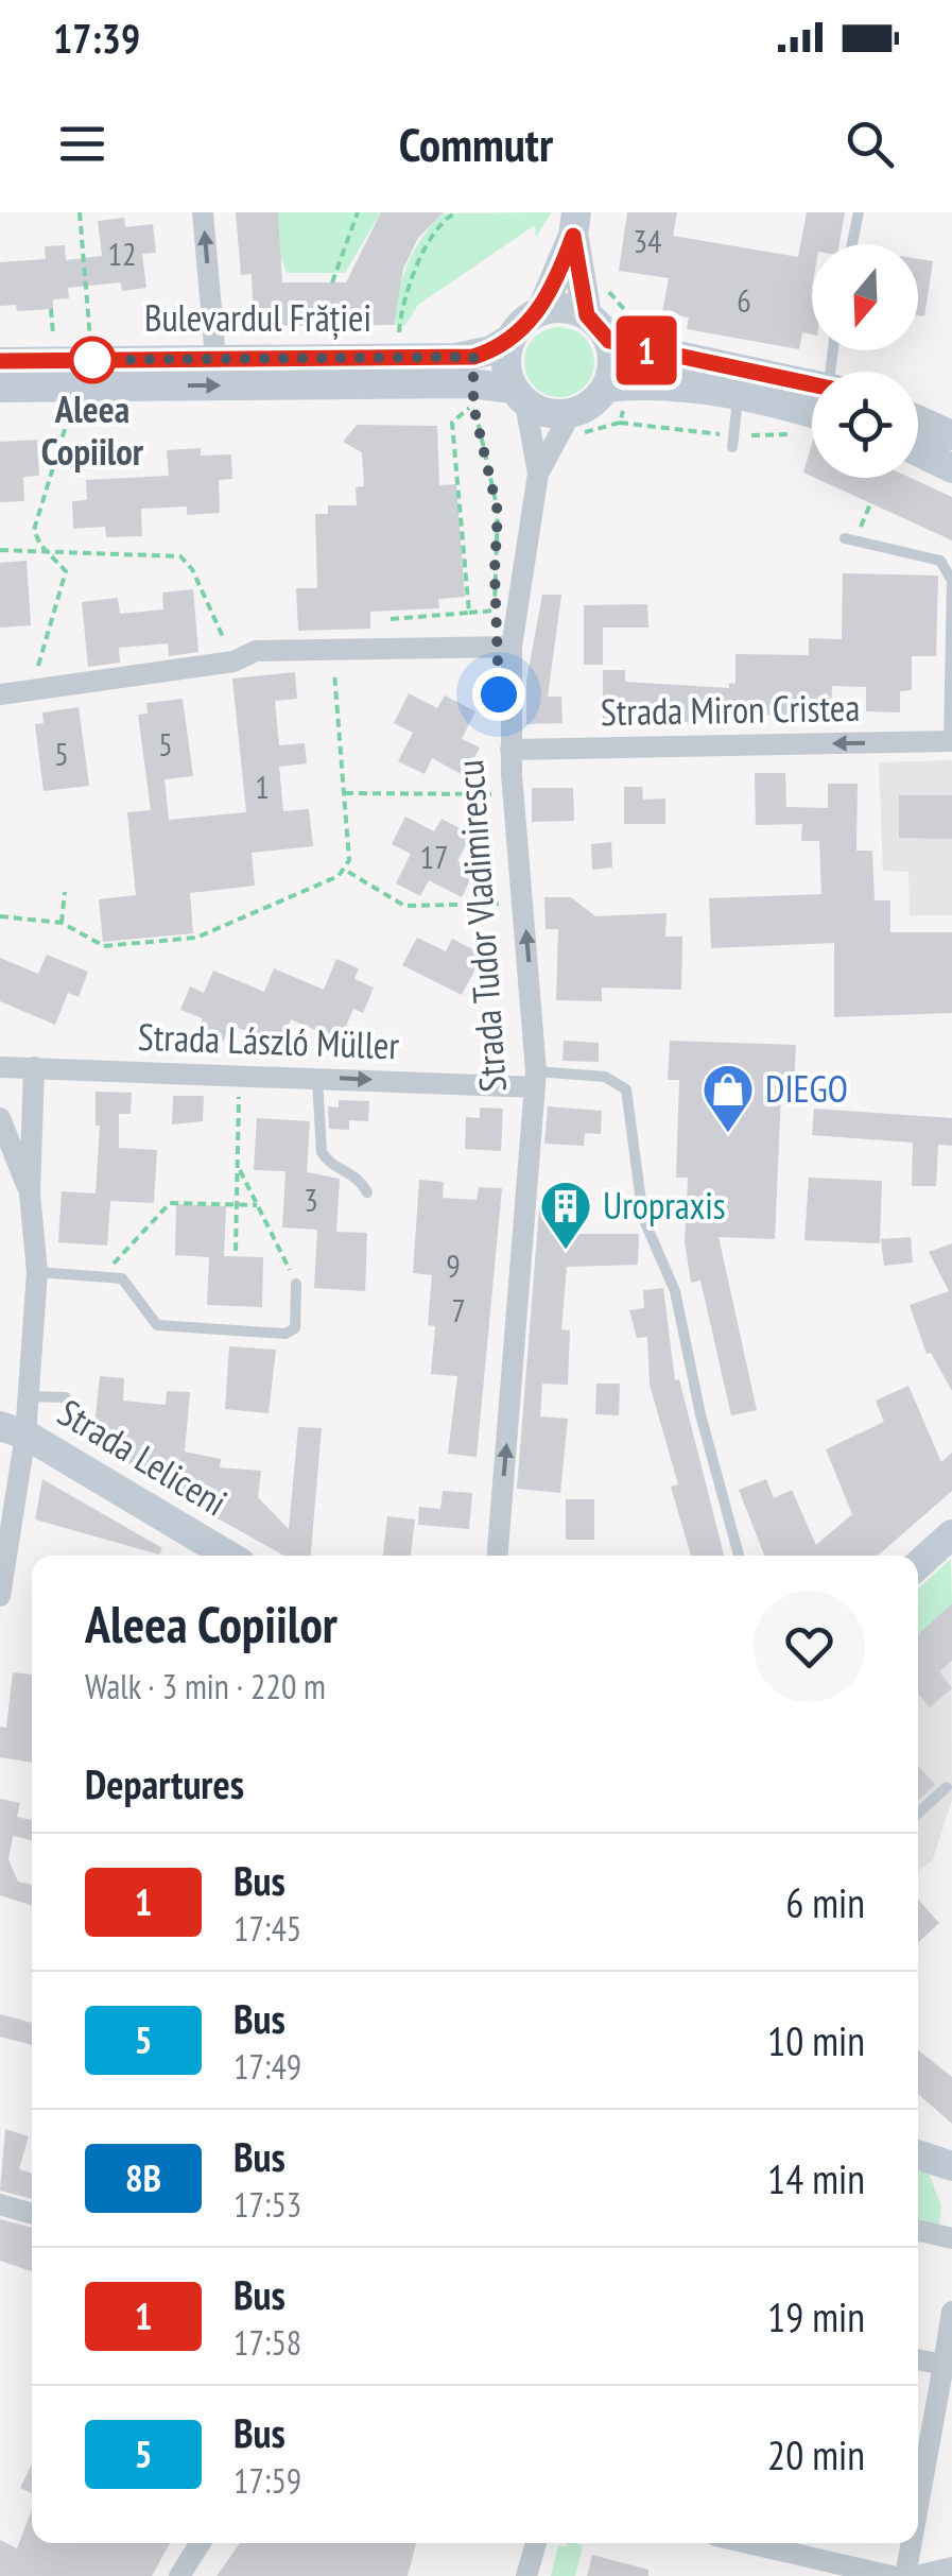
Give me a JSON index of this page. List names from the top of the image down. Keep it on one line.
{"streets":{"main road":["Bulevardul Frăției","Strada Leliceni"],"street":["Strada Miron Cristea","Strada Tudor Vladimirescu","Strada László Müller"]},"crossings":[["Bulevardul Frăției","Strada Tudor Vladimirescu"],["Strada Miron Cristea","Strada Tudor Vladimirescu"],["Strada Tudor Vladimirescu","Strada László Müller"]],"one_way":["Strada Miron Cristea","Strada Tudor Vladimirescu","Strada László Müller"],"places":{"other":["Aleea Copiilor"],"shop":["DIEGO"],"building":["Uropraxis"]},"lines":["bus line 1"],"house_numbers":["34","12","6","5","5","1","17","3","9","7"],"north":"bottom","page":{"status":"17:39","header":"Commutr","on_map":"1","heading":[["Aleea Copiilor","Walk · 3 min · 220 m"],"Departures"],"list":[{"mark":"1","name":"Bus","note":"17:45","value":"6 min"},{"mark":"5","name":"Bus","note":"17:49","value":"10 min"},{"mark":"8B","name":"Bus","note":"17:53","value":"14 min"},{"mark":"1","name":"Bus","note":"17:58","value":"19 min"},{"mark":"5","name":"Bus","note":"17:59","value":"20 min"}]}}
